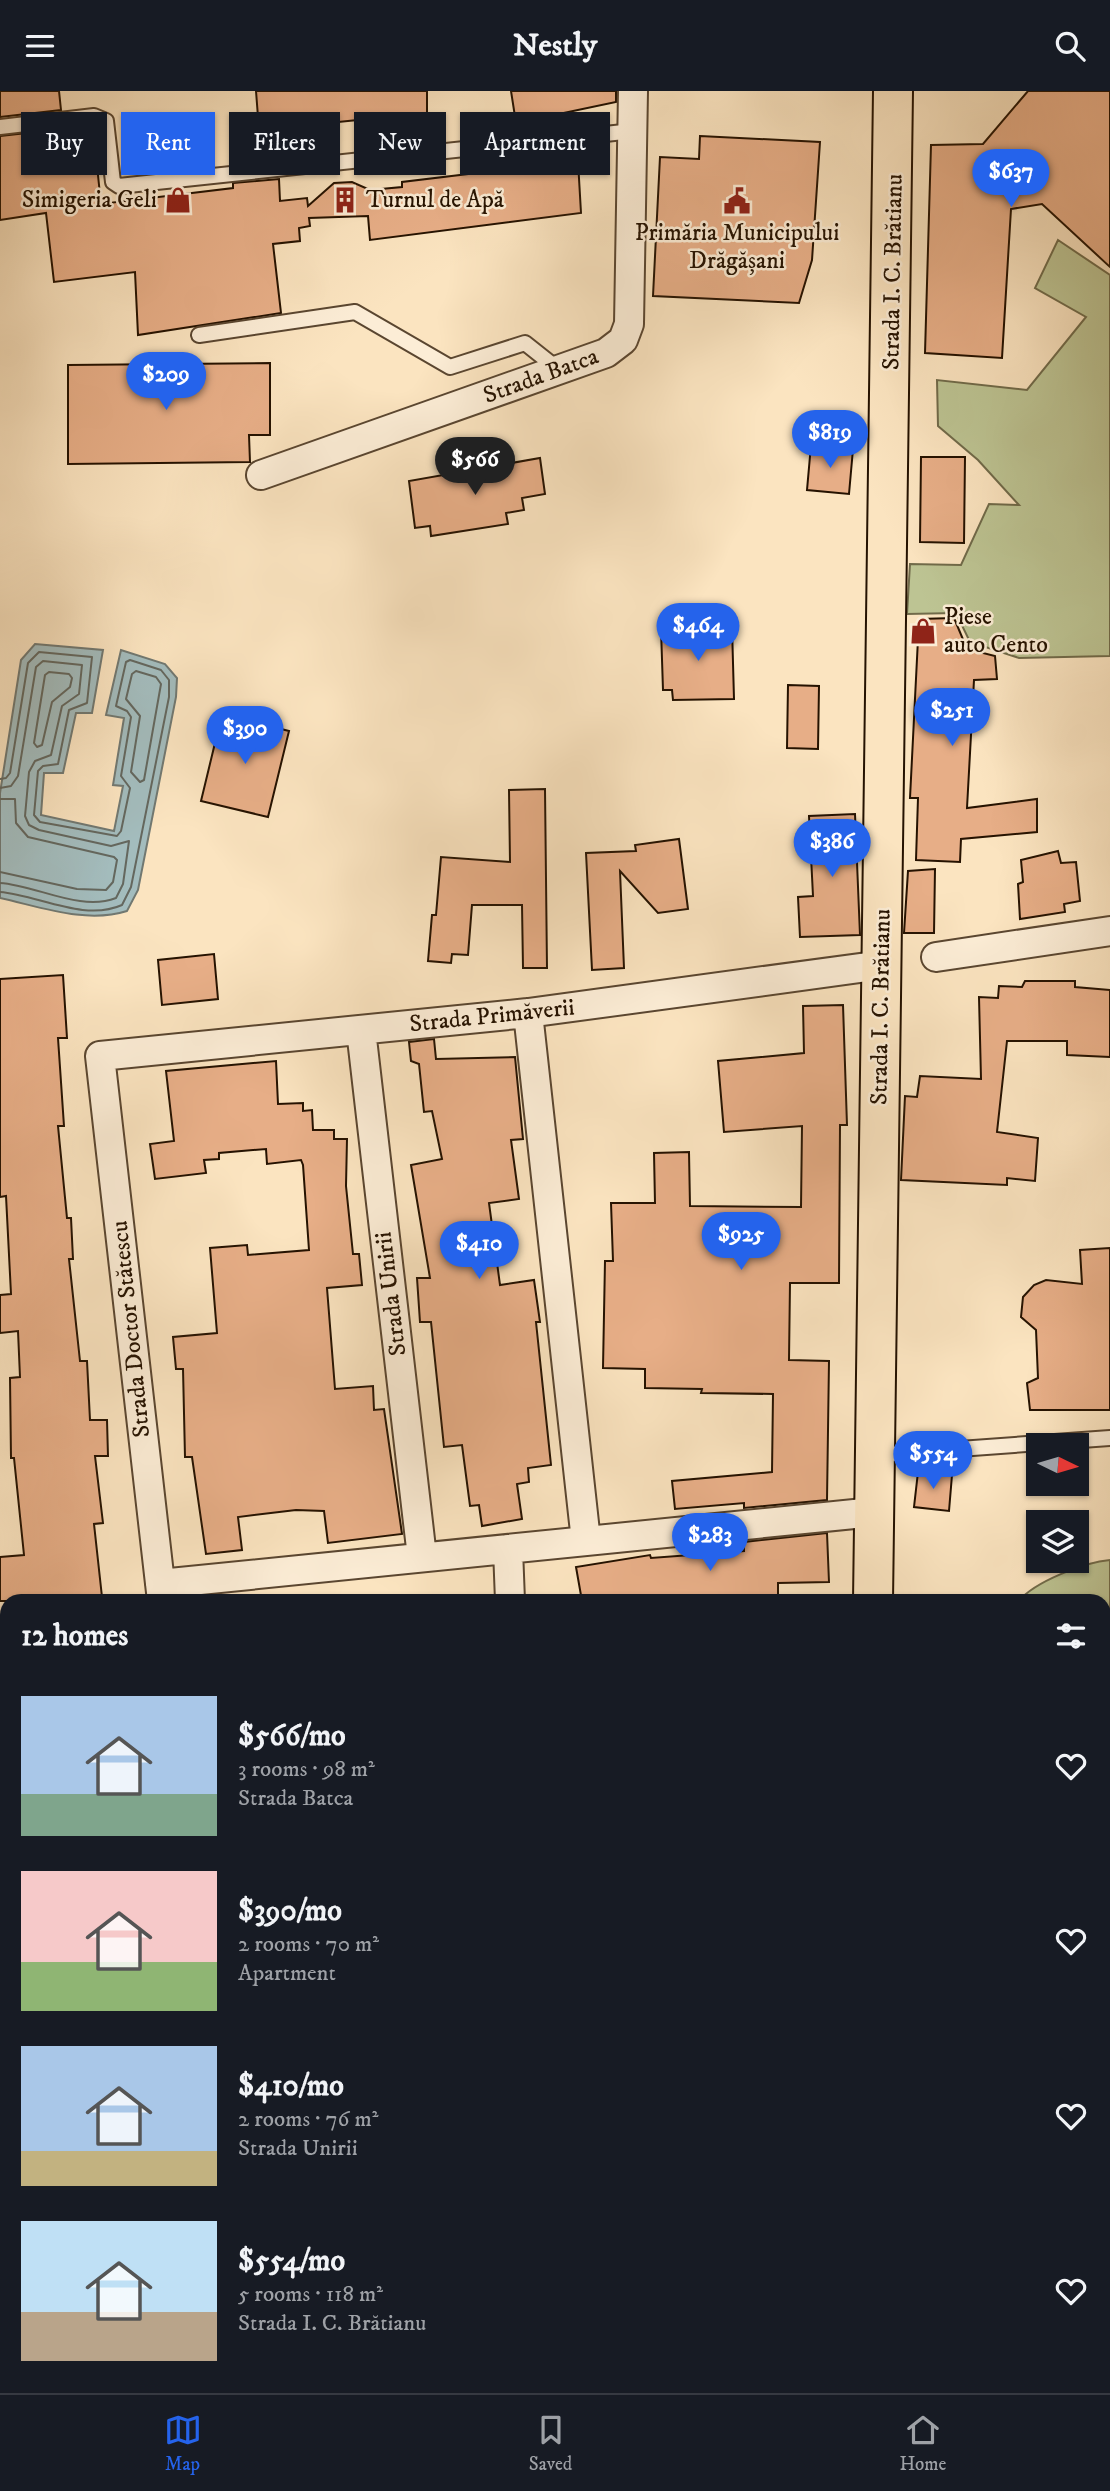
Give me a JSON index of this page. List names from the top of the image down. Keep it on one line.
{"streets":{"main road":["Strada I. C. Brătianu"],"street":["Strada Batca","Strada Primăverii","Strada Unirii","Strada Doctor Stătescu"]},"crossings":[["Strada I. C. Brătianu","Strada Primăverii"],["Strada Primăverii","Strada Unirii"],["Strada Primăverii","Strada Doctor Stătescu"]],"places":{"shop":["Simigeria Geli","Piese auto Cento"],"building":["Turnul de Apă"],"public building":["Primăria Municipului Drăgășani"]},"north":"right","page":{"header":"Nestly","chip":["Buy","Rent","Filters","New","Apartment"],"price":["$637","$209","$819","$566","$464","$251","$390","$386","$925","$410","$554","$283"],"heading":"12 homes","list":[{"name":"$566/mo","note":"3 rooms · 98 m² · Strada Batca"},{"name":"$390/mo","note":"2 rooms · 70 m² · Apartment"},{"name":"$410/mo","note":"2 rooms · 76 m² · Strada Unirii"},{"name":"$554/mo","note":"5 rooms · 118 m² · Strada I. C. Brătianu"}],"tabs":["Map","Saved","Home"]}}
